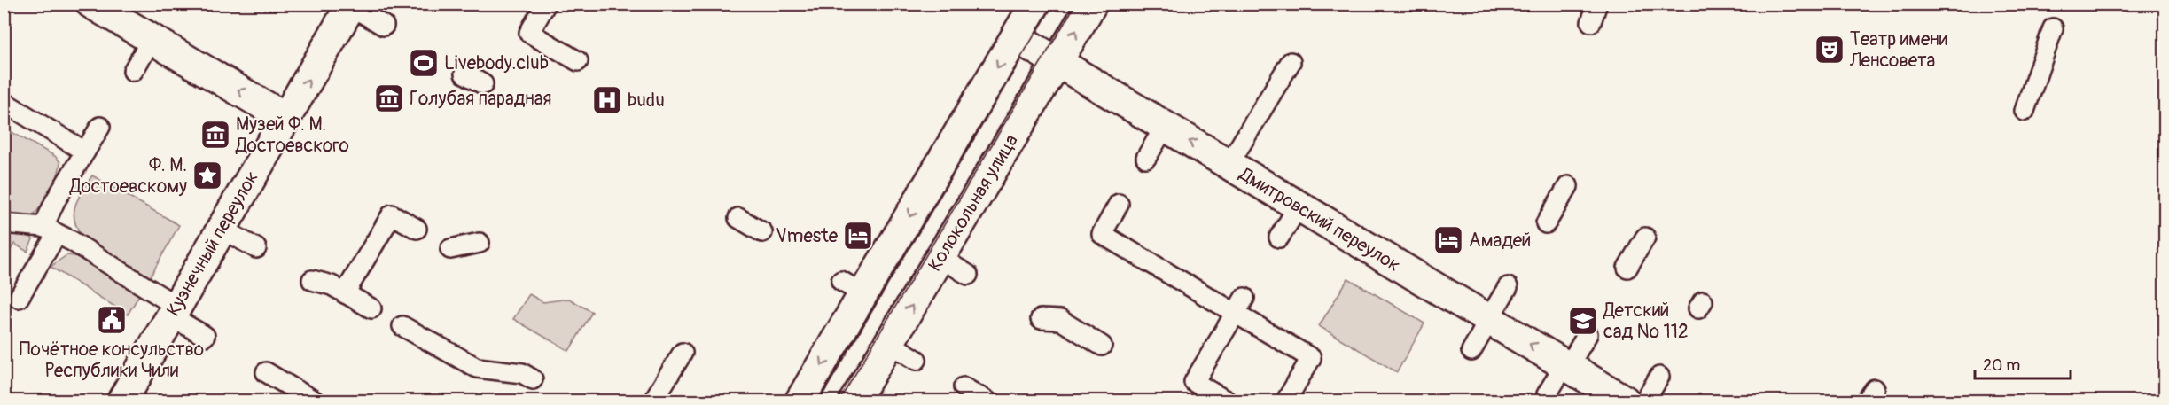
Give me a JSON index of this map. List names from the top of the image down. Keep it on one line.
{"streets":{"street":["Колокольная улица","Дмитровский переулок","Кузнечный переулок"]},"crossings":[["Колокольная улица","Дмитровский переулок"]],"places":{"theatre":["Театр имени Ленсовета"],"sports":["Livebody.club"],"museum":["Голубая парадная","Музей Ф. М. Достоевского"],"hospital":["budu"],"place":["Ф. М. Достоевскому"],"hotel":["Vmeste","Амадей"],"public building":["Почётное консульство Республики Чили"],"school or university":["Детский сад № 112"]},"scale_bar":"20 m"}
